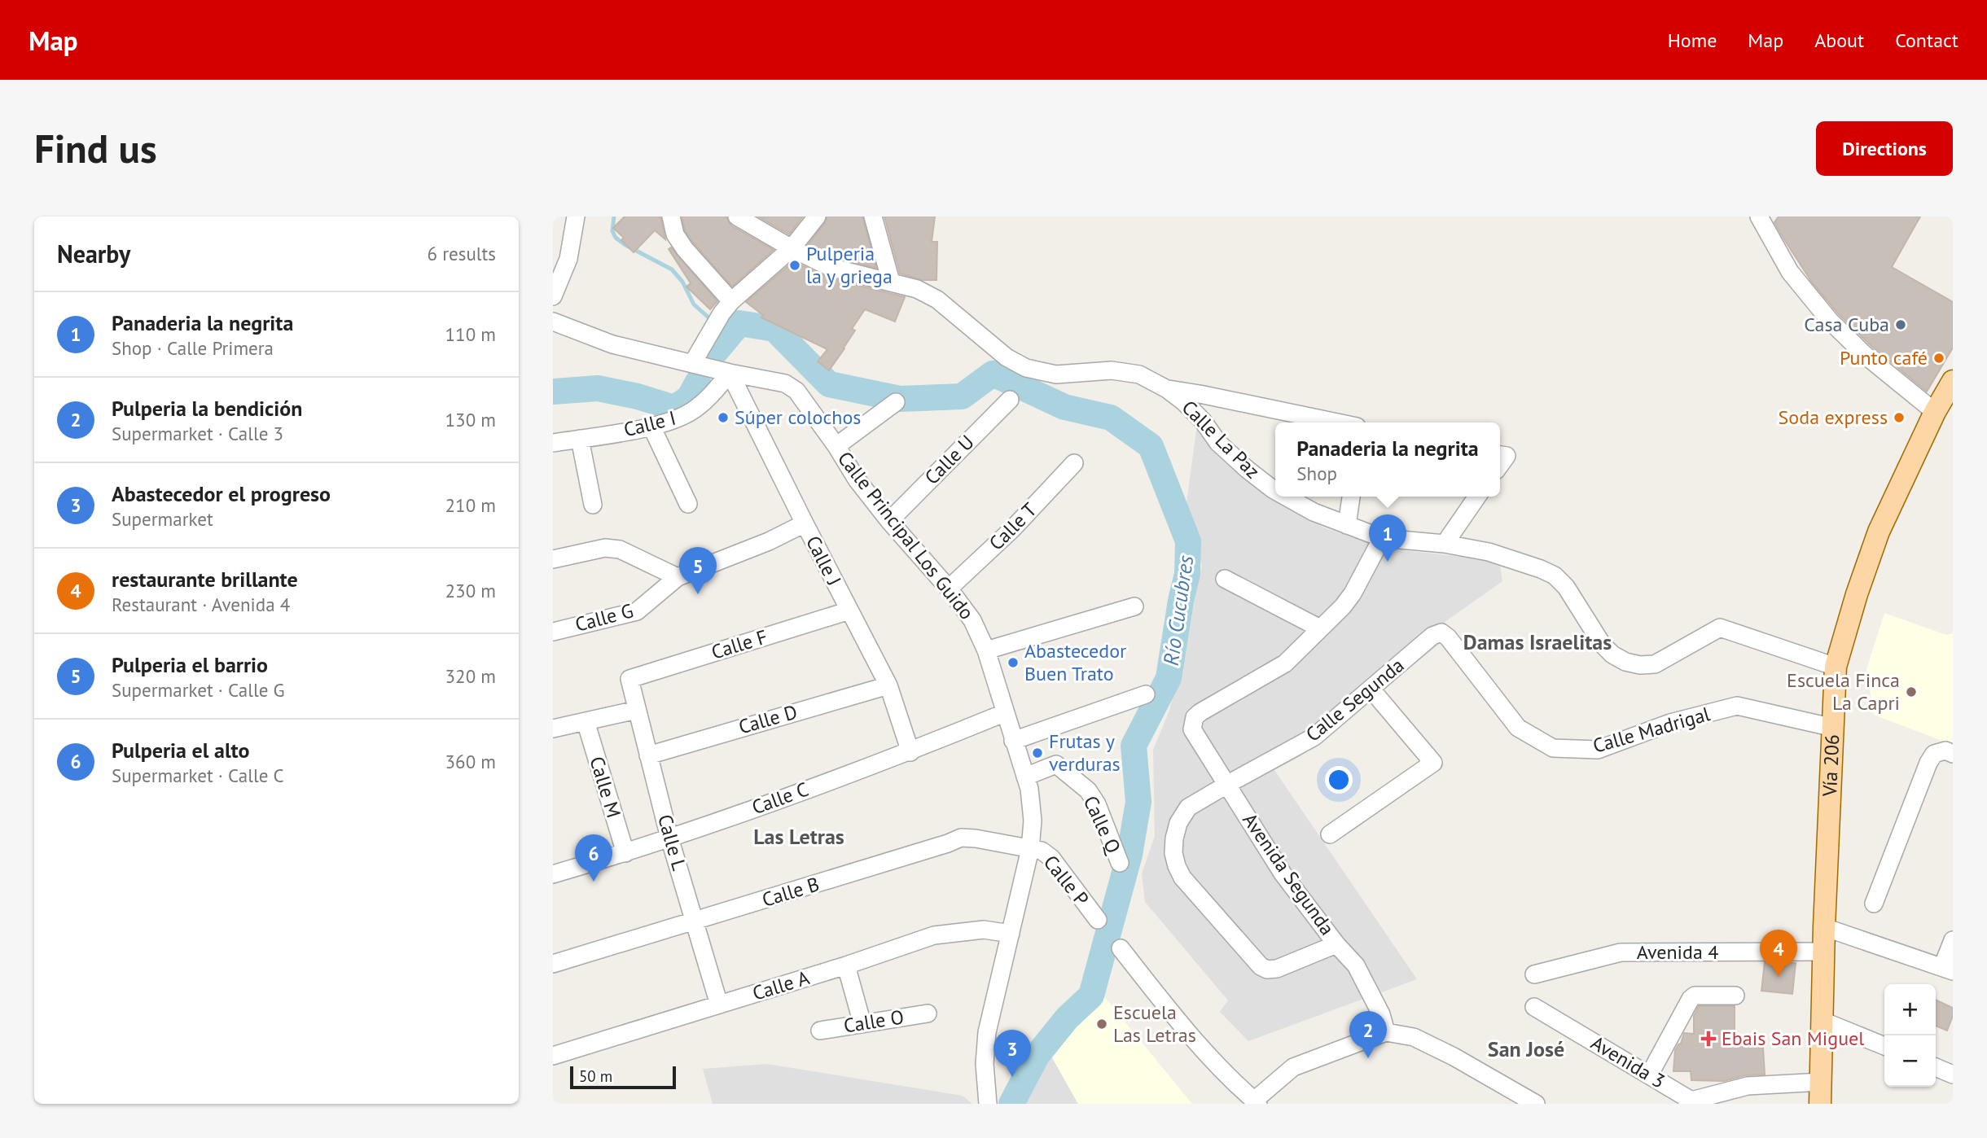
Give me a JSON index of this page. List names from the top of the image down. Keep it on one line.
{"streets":{"main road":["Vía 206"],"street":["Calle I","Calle La Paz","Calle U","Calle T","Calle Principal Los Guido","Calle J","Calle G","Calle F","Calle Segunda","Calle D","Calle Madrigal","Calle M","Calle C","Calle Q","Calle L","Avenida Segunda","Calle P","Calle B","Avenida 4","Calle A","Calle O","Avenida 3"]},"crossings":[["Calle I","Calle Principal Los Guido"],["Calle I","Calle J"],["Calle La Paz","Vía 206"],["Calle U","Calle Principal Los Guido"],["Calle T","Calle Principal Los Guido"],["Calle Principal Los Guido","Calle J"],["Calle Principal Los Guido","Calle C"],["Calle Principal Los Guido","Calle Q"],["Calle Principal Los Guido","Calle P"],["Calle Principal Los Guido","Calle B"],["Calle Principal Los Guido","Calle A"],["Calle J","Calle G"],["Calle J","Calle F"],["Calle J","Calle D"],["Calle J","Calle C"],["Calle F","Calle L"],["Calle Segunda","Calle Madrigal"],["Calle Segunda","Avenida Segunda"],["Calle D","Calle L"],["Calle Madrigal","Vía 206"],["Vía 206","Avenida 4"],["Calle M","Calle C"],["Calle C","Calle L"],["Calle L","Calle B"],["Calle L","Calle A"],["Calle P","Calle B"]],"districts":["Damas Israelitas","Las Letras","San José"],"water":["Río Cucubres"],"places":{"other":["Pulperia la y griega","Casa Cuba","Punto café","Súper colochos","Soda express","Abastecedor Buen Trato","Escuela Finca La Capri","Frutas y verduras","Escuela Las Letras"],"health":["Ebais San Miguel"]},"scale_bar":"50 m","page":{"header":"Map","nav":["Home","Map","About","Contact"],"buttons":"Directions","title":"Find us","heading":["Nearby","6 results"],"list":[{"mark":"1","name":"Panaderia la negrita","note":"Shop · Calle Primera","value":"110 m"},{"mark":"2","name":"Pulperia la bendición","note":"Supermarket · Calle 3","value":"130 m"},{"mark":"3","name":"Abastecedor el progreso","note":"Supermarket","value":"210 m"},{"mark":"4","name":"restaurante brillante","note":"Restaurant · Avenida 4","value":"230 m"},{"mark":"5","name":"Pulperia el barrio","note":"Supermarket · Calle G","value":"320 m"},{"mark":"6","name":"Pulperia el alto","note":"Supermarket · Calle C","value":"360 m"}],"popup":["Panaderia la negrita","Shop"],"pins":["1","5","6","4","2","3"],"map_buttons":["+","−"],"scale":"50 m"}}
